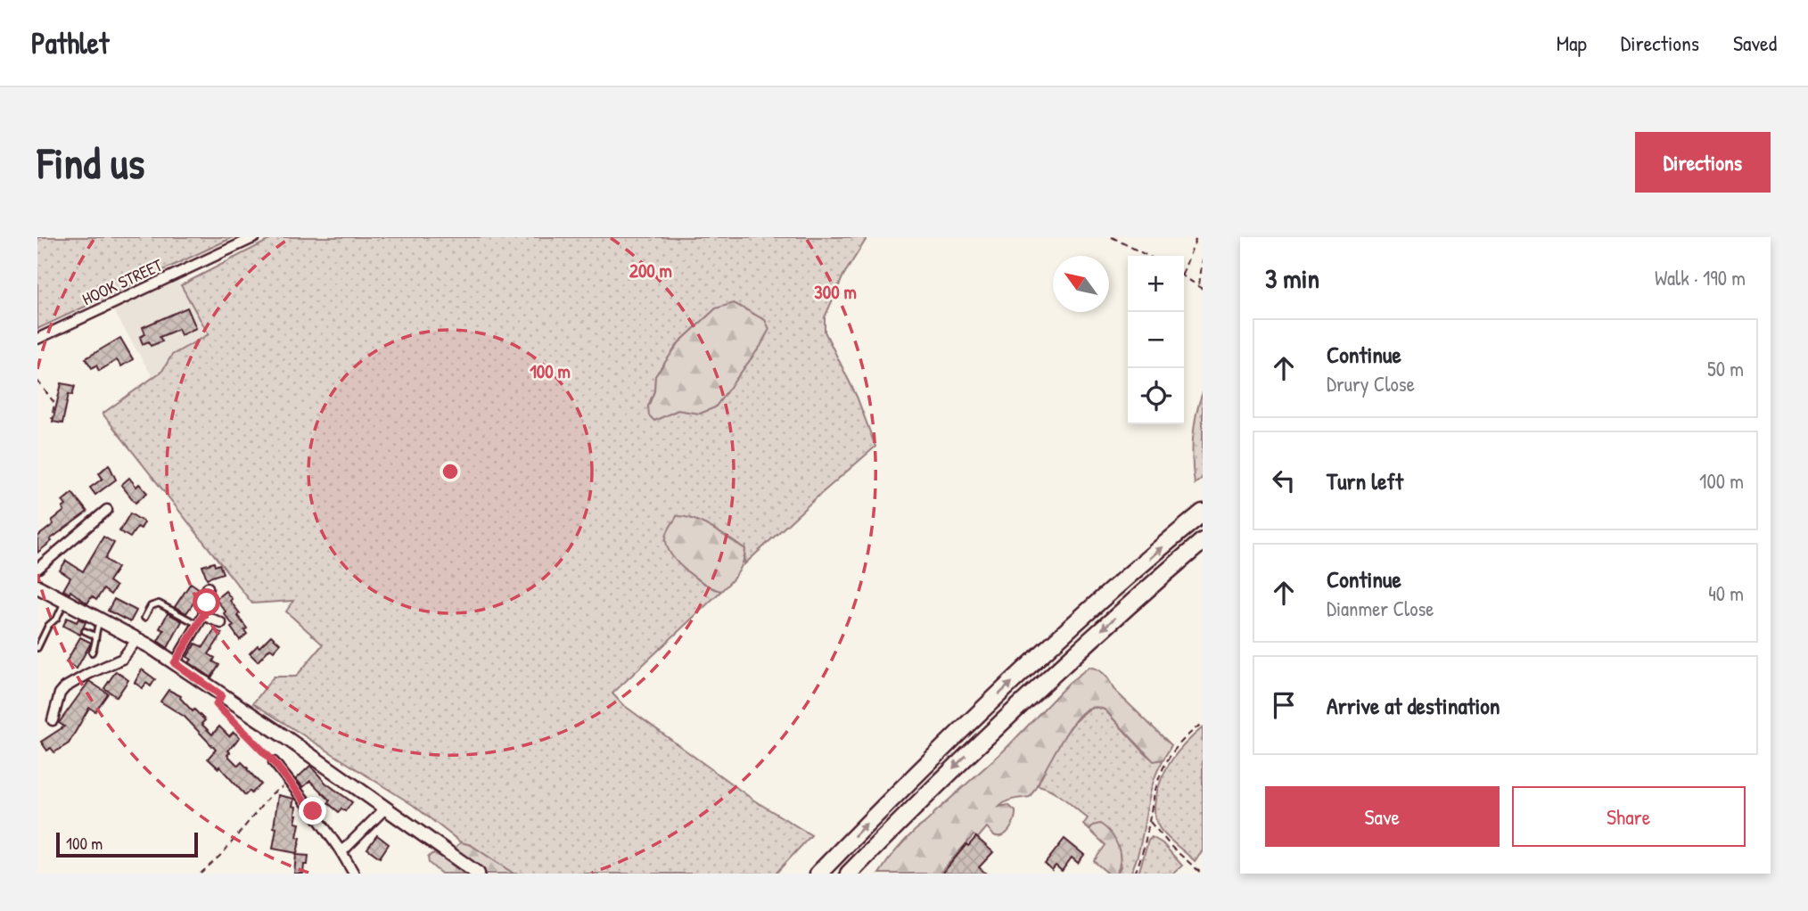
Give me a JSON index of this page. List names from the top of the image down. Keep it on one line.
{"streets":{"street":["HOOK STREET"]},"scale_bar":"100 m","north":"top left","page":{"header":"Pathlet","nav":["Map","Directions","Saved"],"buttons":["Directions",["Save","Share"]],"title":"Find us","heading":["3 min","Walk · 190 m"],"map_buttons":["+","−"],"list":[["Continue","Drury Close","50 m"],["Turn left","100 m"],["Continue","Dianmer Close","40 m"],"Arrive at destination"],"scale":"100 m"},"rings":["200 m","300 m","100 m"]}
